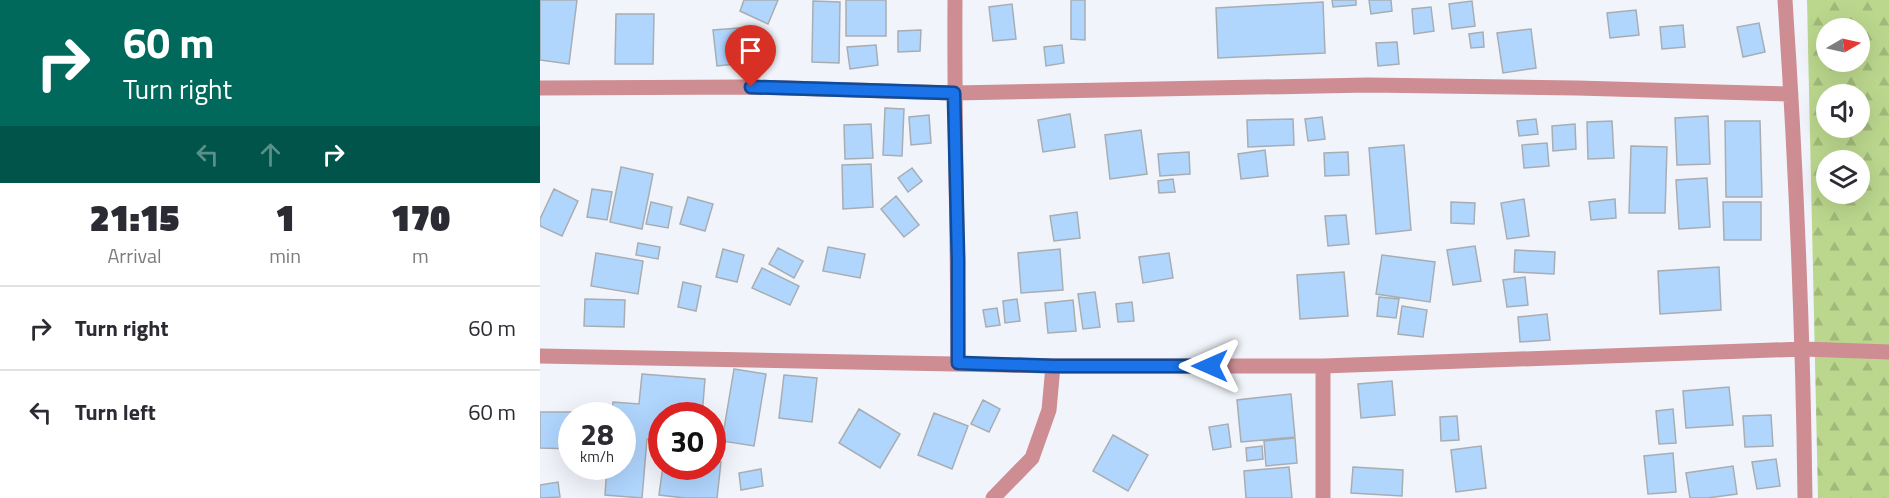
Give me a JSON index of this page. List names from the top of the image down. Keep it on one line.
{"north":"right","page":{"turn":["60 m","Turn right"],"eta":["21:15","Arrival","1","min","170","m"],"list":[{"name":"Turn right","value":"60 m"},{"name":"Turn left","value":"60 m"}],"speed":"28 km/h","limit":"30"}}
